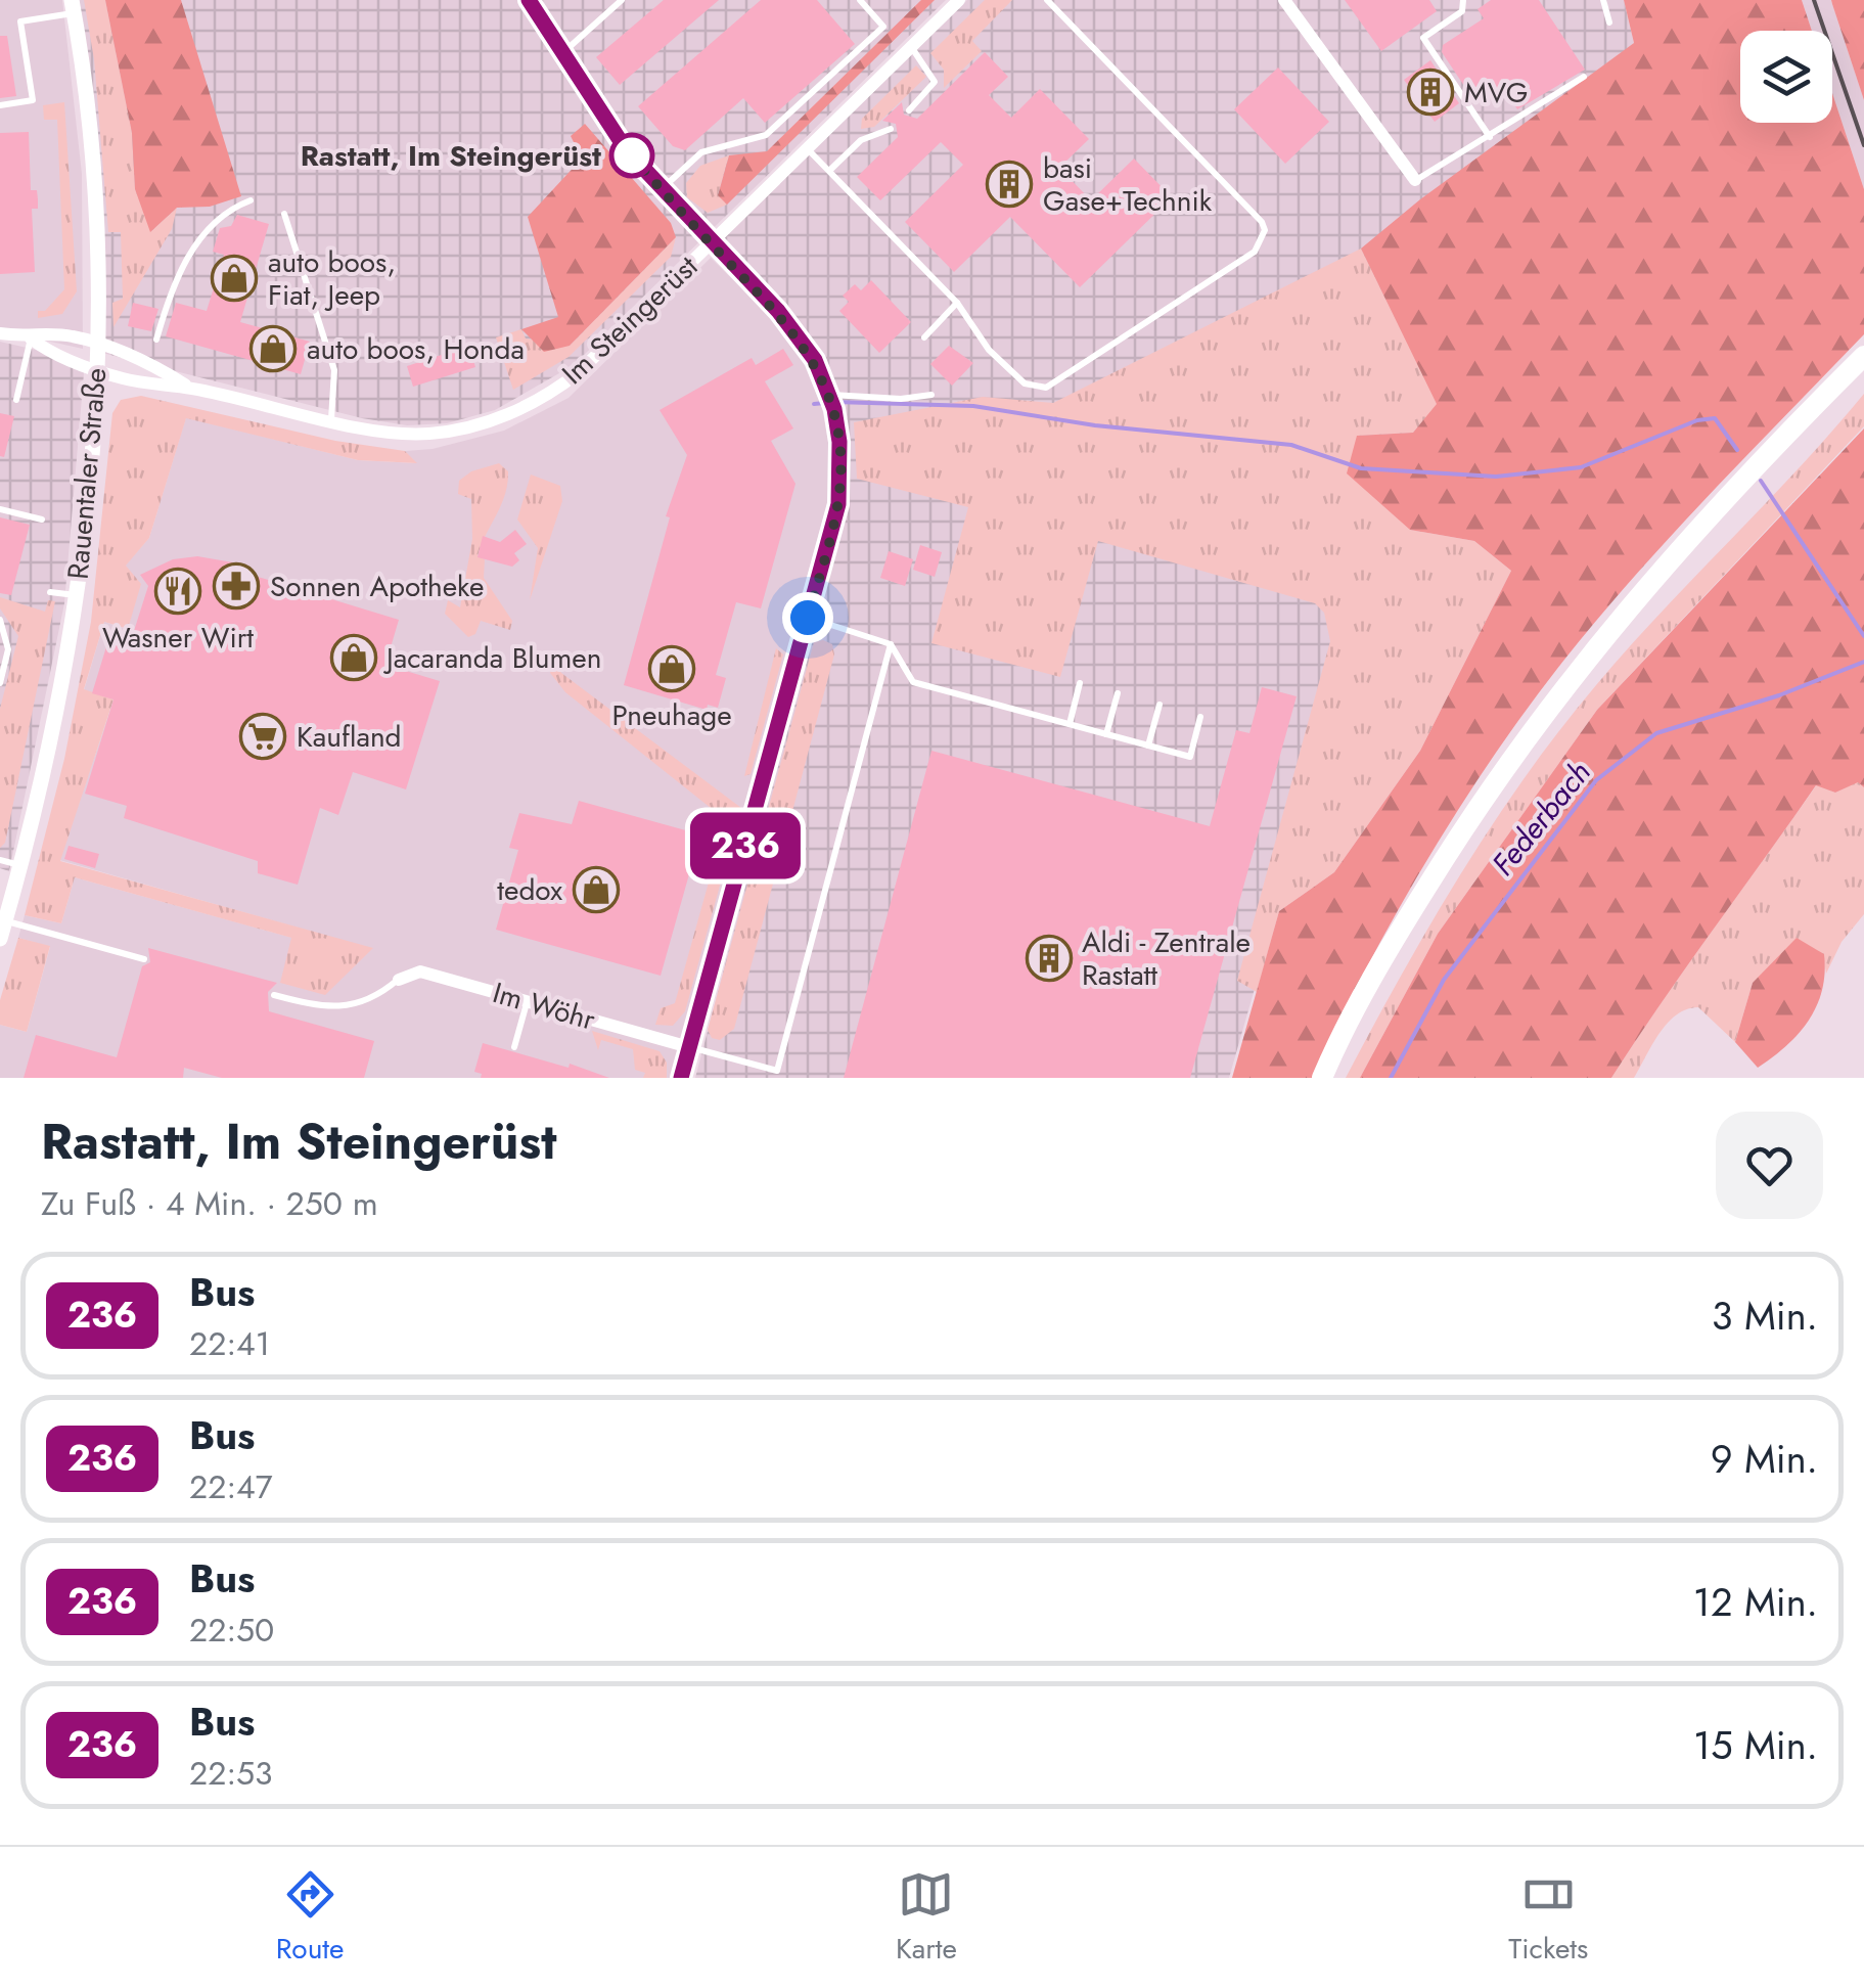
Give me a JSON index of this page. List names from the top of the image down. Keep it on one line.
{"streets":{"street":["Im Steingerüst","Rauentaler Straße","Im Wöhr"]},"crossings":[["Im Steingerüst","Rauentaler Straße"]],"water":["Federbach"],"places":{"building":["MVG","basi Gase+Technik","Aldi - Zentrale Rastatt"],"other":["Rastatt, Im Steingerüst"],"shop":["auto boos, Fiat, Jeep","auto boos, Honda","Jacaranda Blumen","Pneuhage","tedox"],"pharmacy":["Sonnen Apotheke"],"restaurant":["Wasner Wirt"],"supermarket":["Kaufland"]},"lines":["bus line 236"],"page":{"on_map":"236","heading":["Rastatt, Im Steingerüst","Zu Fuß · 4 Min. · 250 m"],"list":[{"mark":"236","name":"Bus","note":"22:41","value":"3 Min."},{"mark":"236","name":"Bus","note":"22:47","value":"9 Min."},{"mark":"236","name":"Bus","note":"22:50","value":"12 Min."},{"mark":"236","name":"Bus","note":"22:53","value":"15 Min."}],"tabs":["Route","Karte","Tickets"]}}
